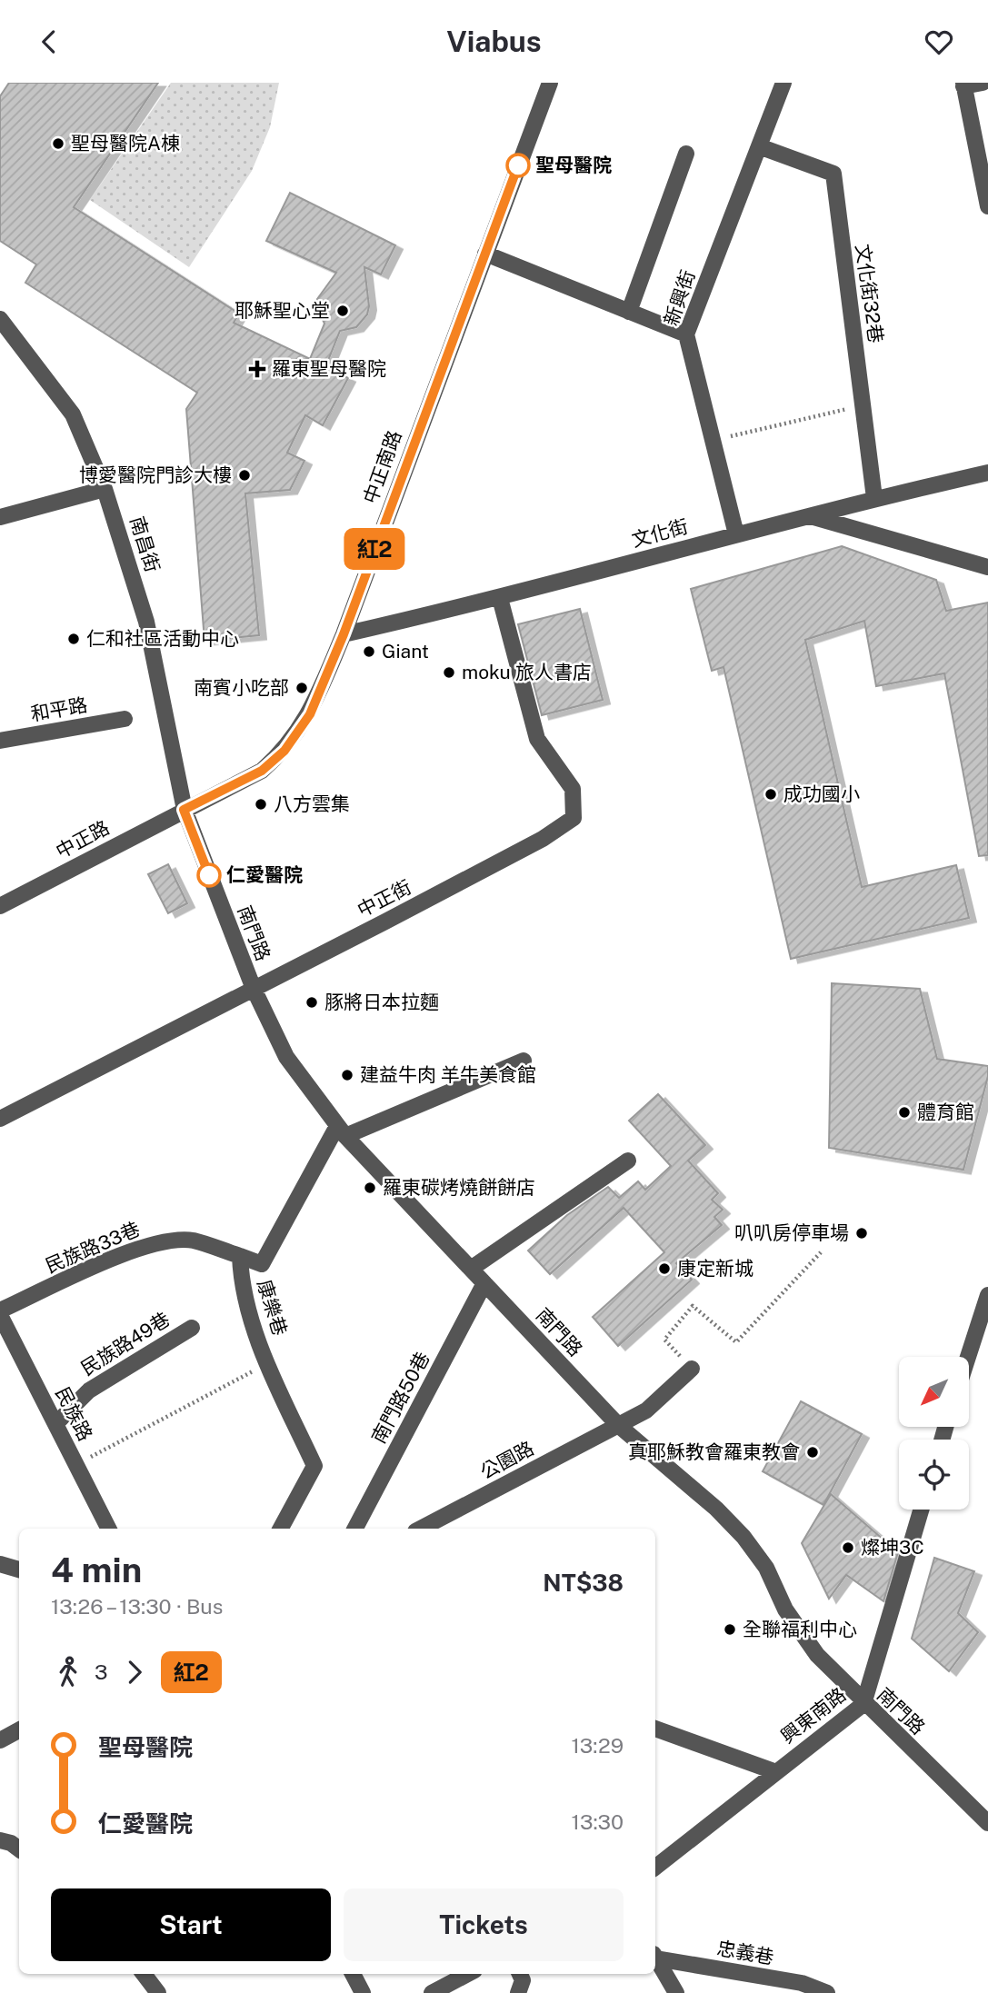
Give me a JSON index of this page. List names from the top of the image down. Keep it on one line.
{"streets":{"street":["文化街32巷","新興街","中正南路","文化街","南昌街","和平路","中正路","中正街","南門路","民族路33巷","康樂巷","民族路49巷","南門路50巷","民族路","公園路","興東南路","忠義巷"]},"crossings":[["文化街32巷","新興街"],["文化街32巷","文化街"],["新興街","文化街"],["中正南路","文化街"],["中正南路","南昌街"],["中正南路","中正路"],["中正南路","南門路"],["文化街","中正街"],["南昌街","中正路"],["南昌街","南門路"],["中正路","南門路"],["中正街","南門路"],["南門路","康樂巷"],["南門路","南門路50巷"],["南門路","公園路"],["南門路","興東南路"],["民族路33巷","康樂巷"],["民族路49巷","民族路"]],"places":{"other":["聖母醫院A棟","聖母醫院","耶穌聖心堂","博愛醫院門診大樓","仁和社區活動中心","Giant","moku 旅人書店","南賓小吃部","成功國小","八方雲集","仁愛醫院","豚將日本拉麵","建益牛肉 羊牛美食館","體育館","羅東碳烤燒餅餅店","叭叭房停車場","康定新城","真耶穌教會羅東教會","燦坤3C","全聯福利中心"],"health":["羅東聖母醫院"]},"lines":["bus line 紅2"],"north":"bottom left","page":{"header":"Viabus","on_map":"紅2","heading":["4 min","13:26 – 13:30 · Bus","NT$38"],"legs":["3","紅2"],"list":[{"name":"聖母醫院","value":"13:29"},{"name":"仁愛醫院","value":"13:30"}],"buttons":["Start","Tickets"]}}
